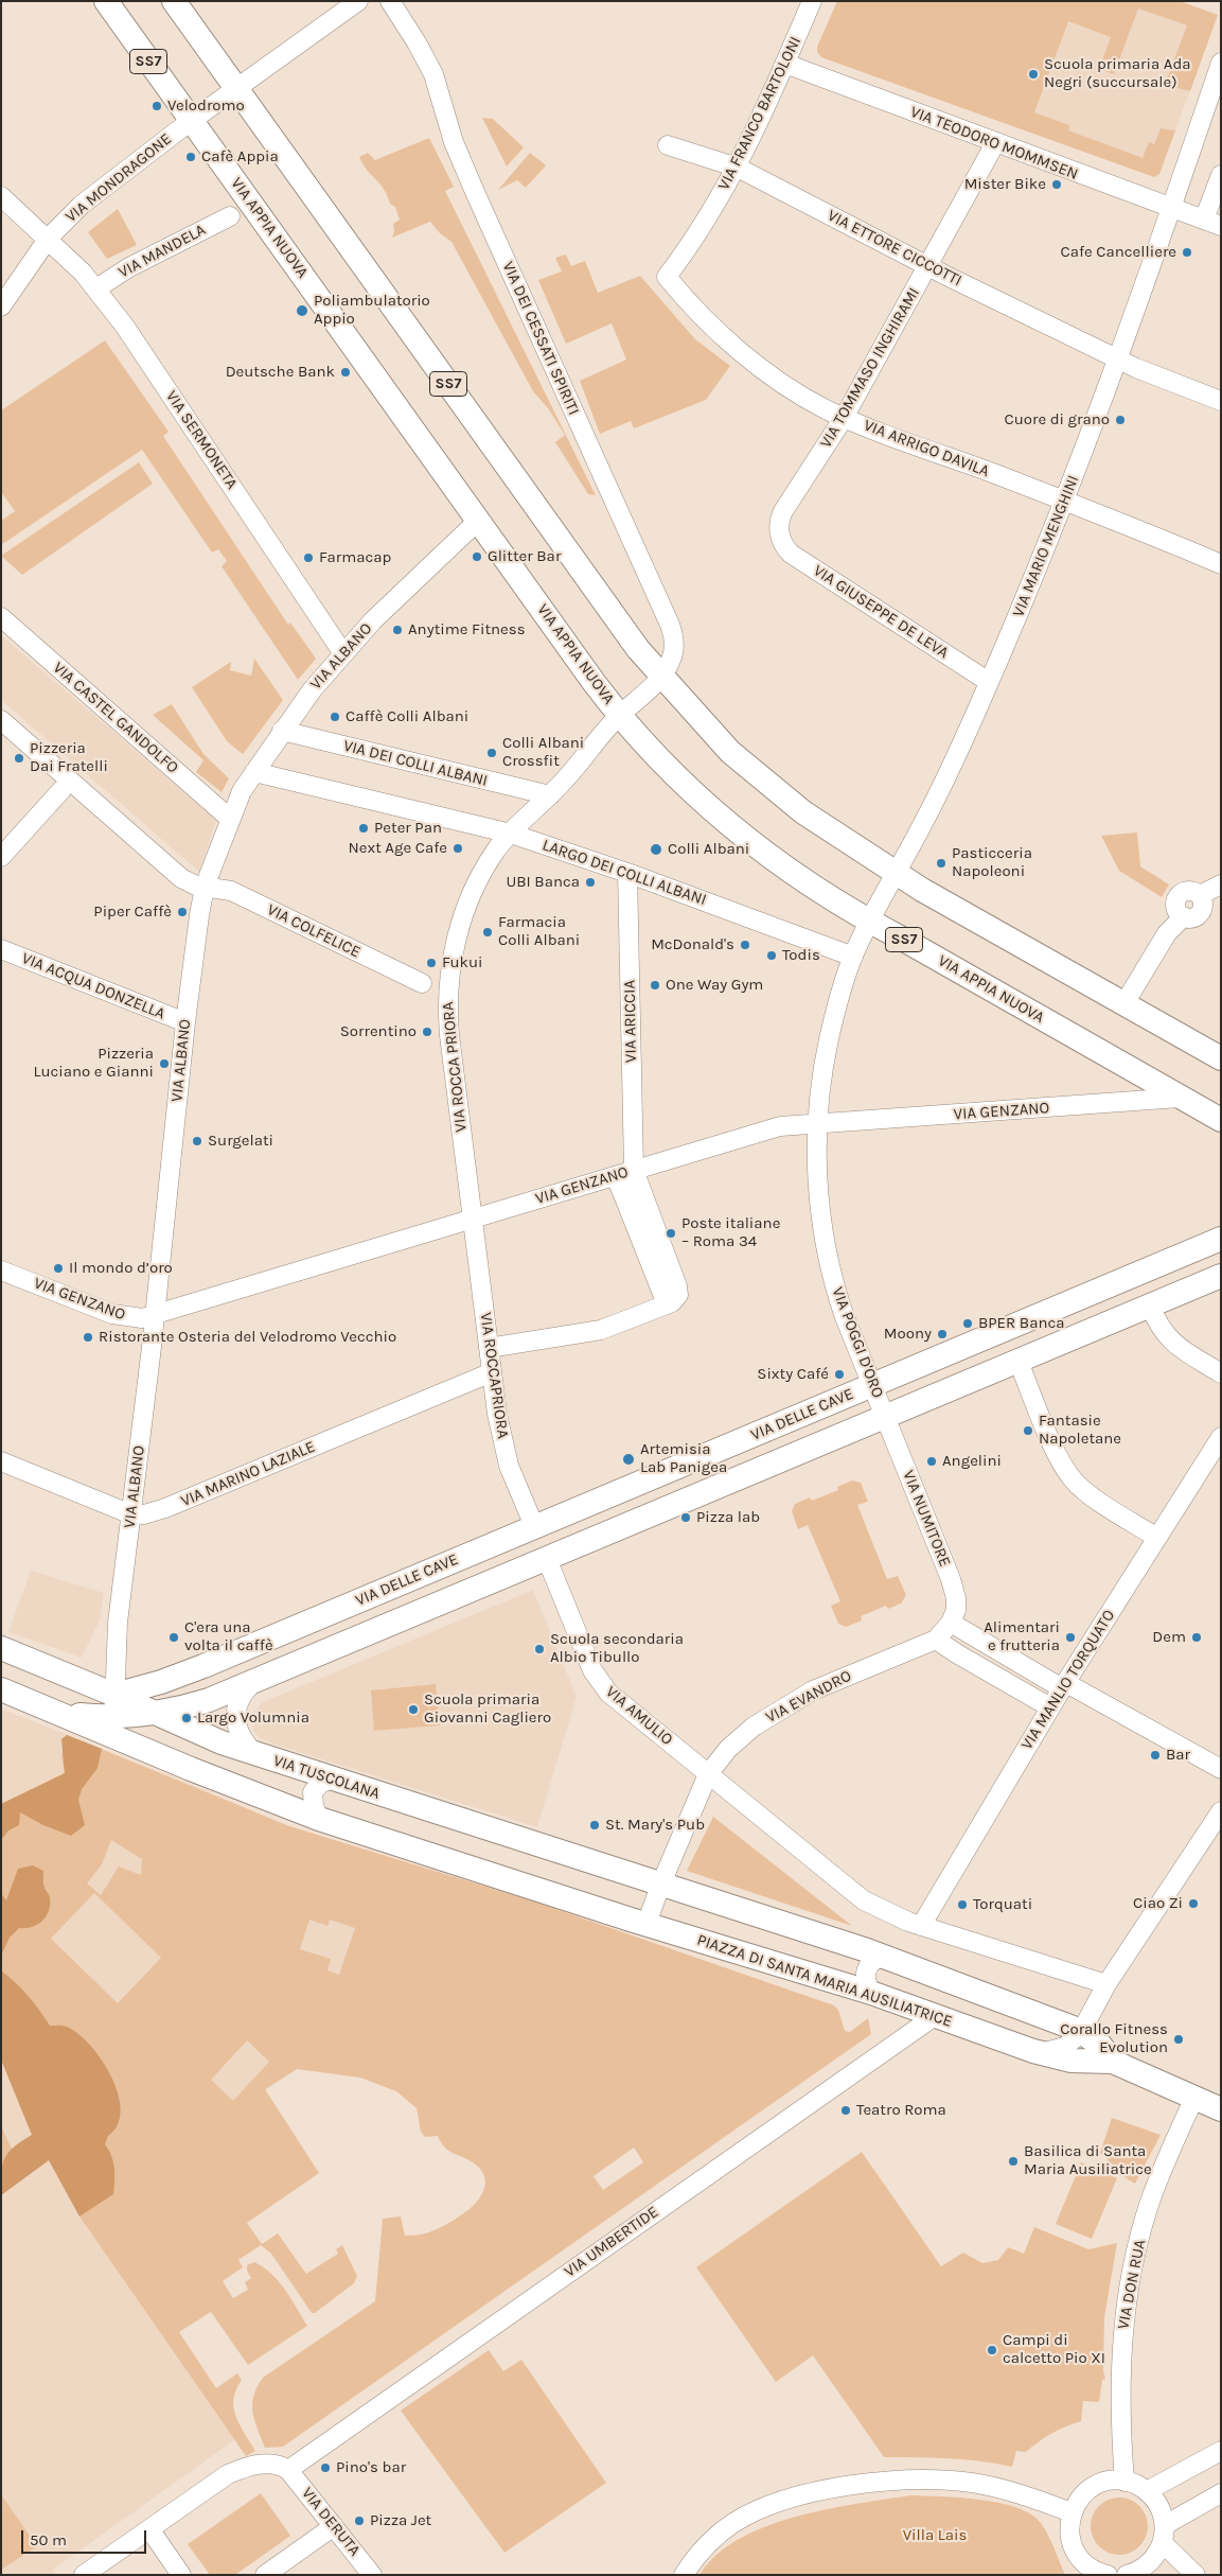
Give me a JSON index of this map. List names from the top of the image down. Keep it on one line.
{"streets":{"main road":["SS7","VIA APPIA NUOVA","VIA DELLE CAVE","VIA TUSCOLANA","PIAZZA DI SANTA MARIA AUSILIATRICE"],"street":["VIA FRANCO BARTOLONI","VIA TEODORO MOMMSEN","VIA MONDRAGONE","VIA ETTORE CICCOTTI","VIA MANDELA","VIA DEI CESSATI SPIRITI","VIA TOMMASO INGHIRAMI","VIA SERMONETA","VIA ARRIGO DAVILA","VIA MARIO MENGHINI","VIA GIUSEPPE DE LEVA","VIA ALBANO","VIA CASTEL GANDOLFO","VIA DEI COLLI ALBANI","LARGO DEI COLLI ALBANI","VIA COLFELICE","VIA ACQUA DONZELLA","VIA ARICCIA","VIA ROCCA PRIORA","VIA GENZANO","VIA POGGI D'ORO","VIA ROCCAPRIORA","VIA MARINO LAZIALE","VIA NUMITORE","VIA MANLIO TORQUATO","VIA EVANDRO","VIA AMULIO","VIA UMBERTIDE","VIA DON RUA","VIA DERUTA"]},"crossings":[["SS7","VIA MONDRAGONE"],["SS7","VIA DEI CESSATI SPIRITI"],["SS7","VIA MARIO MENGHINI"],["VIA FRANCO BARTOLONI","VIA TEODORO MOMMSEN"],["VIA FRANCO BARTOLONI","VIA ETTORE CICCOTTI"],["VIA FRANCO BARTOLONI","VIA ARRIGO DAVILA"],["VIA TEODORO MOMMSEN","VIA TOMMASO INGHIRAMI"],["VIA TEODORO MOMMSEN","VIA MARIO MENGHINI"],["VIA MONDRAGONE","VIA APPIA NUOVA"],["VIA MONDRAGONE","VIA SERMONETA"],["VIA APPIA NUOVA","VIA MARIO MENGHINI"],["VIA APPIA NUOVA","VIA ALBANO"],["VIA APPIA NUOVA","VIA GENZANO"],["VIA ETTORE CICCOTTI","VIA TOMMASO INGHIRAMI"],["VIA ETTORE CICCOTTI","VIA MARIO MENGHINI"],["VIA MANDELA","VIA SERMONETA"],["VIA TOMMASO INGHIRAMI","VIA ARRIGO DAVILA"],["VIA TOMMASO INGHIRAMI","VIA GIUSEPPE DE LEVA"],["VIA SERMONETA","VIA ALBANO"],["VIA ARRIGO DAVILA","VIA MARIO MENGHINI"],["VIA MARIO MENGHINI","VIA GIUSEPPE DE LEVA"],["VIA ALBANO","VIA CASTEL GANDOLFO"],["VIA ALBANO","VIA DEI COLLI ALBANI"],["VIA ALBANO","VIA COLFELICE"],["VIA ALBANO","VIA ACQUA DONZELLA"],["VIA ALBANO","VIA GENZANO"],["VIA ALBANO","VIA DELLE CAVE"],["VIA ALBANO","VIA MARINO LAZIALE"],["LARGO DEI COLLI ALBANI","VIA ARICCIA"],["LARGO DEI COLLI ALBANI","VIA ROCCA PRIORA"],["LARGO DEI COLLI ALBANI","VIA POGGI D'ORO"],["VIA ARICCIA","VIA GENZANO"],["VIA ROCCA PRIORA","VIA GENZANO"],["VIA ROCCA PRIORA","VIA ROCCAPRIORA"],["VIA GENZANO","VIA POGGI D'ORO"],["VIA GENZANO","VIA ROCCAPRIORA"],["VIA POGGI D'ORO","VIA DELLE CAVE"],["VIA POGGI D'ORO","VIA NUMITORE"],["VIA ROCCAPRIORA","VIA DELLE CAVE"],["VIA ROCCAPRIORA","VIA MARINO LAZIALE"],["VIA NUMITORE","VIA EVANDRO"],["VIA EVANDRO","VIA AMULIO"],["PIAZZA DI SANTA MARIA AUSILIATRICE","VIA UMBERTIDE"],["VIA UMBERTIDE","VIA DERUTA"]],"parks":["Villa Lais"],"places":["Scuola primaria Ada Negri (succursale)","Velodromo","Cafè Appia","Mister Bike","Cafe Cancelliere","Poliambulatorio Appio","Deutsche Bank","Cuore di grano","Glitter Bar","Farmacap","Anytime Fitness","Caffè Colli Albani","Colli Albani Crossfit","Pizzeria Dai Fratelli","Peter Pan","Next Age Cafe","Colli Albani","Pasticceria Napoleoni","UBI Banca","Piper Caffè","Farmacia Colli Albani","McDonald's","Todis","Fukui","One Way Gym","Sorrentino","Pizzeria Luciano e Gianni","Surgelati","Poste italiane – Roma 34","Il mondo d’oro","BPER Banca","Moony","Ristorante Osteria del Velodromo Vecchio","Sixty Café","Fantasie Napoletane","Artemisia Lab Panigea","Angelini","Pizza lab","C'era una volta il caffè","Alimentari e frutteria","Dem","Scuola secondaria Albio Tibullo","Scuola primaria Giovanni Cagliero","Largo Volumnia","Bar","St. Mary's Pub","Ciao Zi","Torquati","Corallo Fitness Evolution","Teatro Roma","Basilica di Santa Maria Ausiliatrice","Campi di calcetto Pio XI","Pino's bar","Pizza Jet"],"scale_bar":"50 m"}
